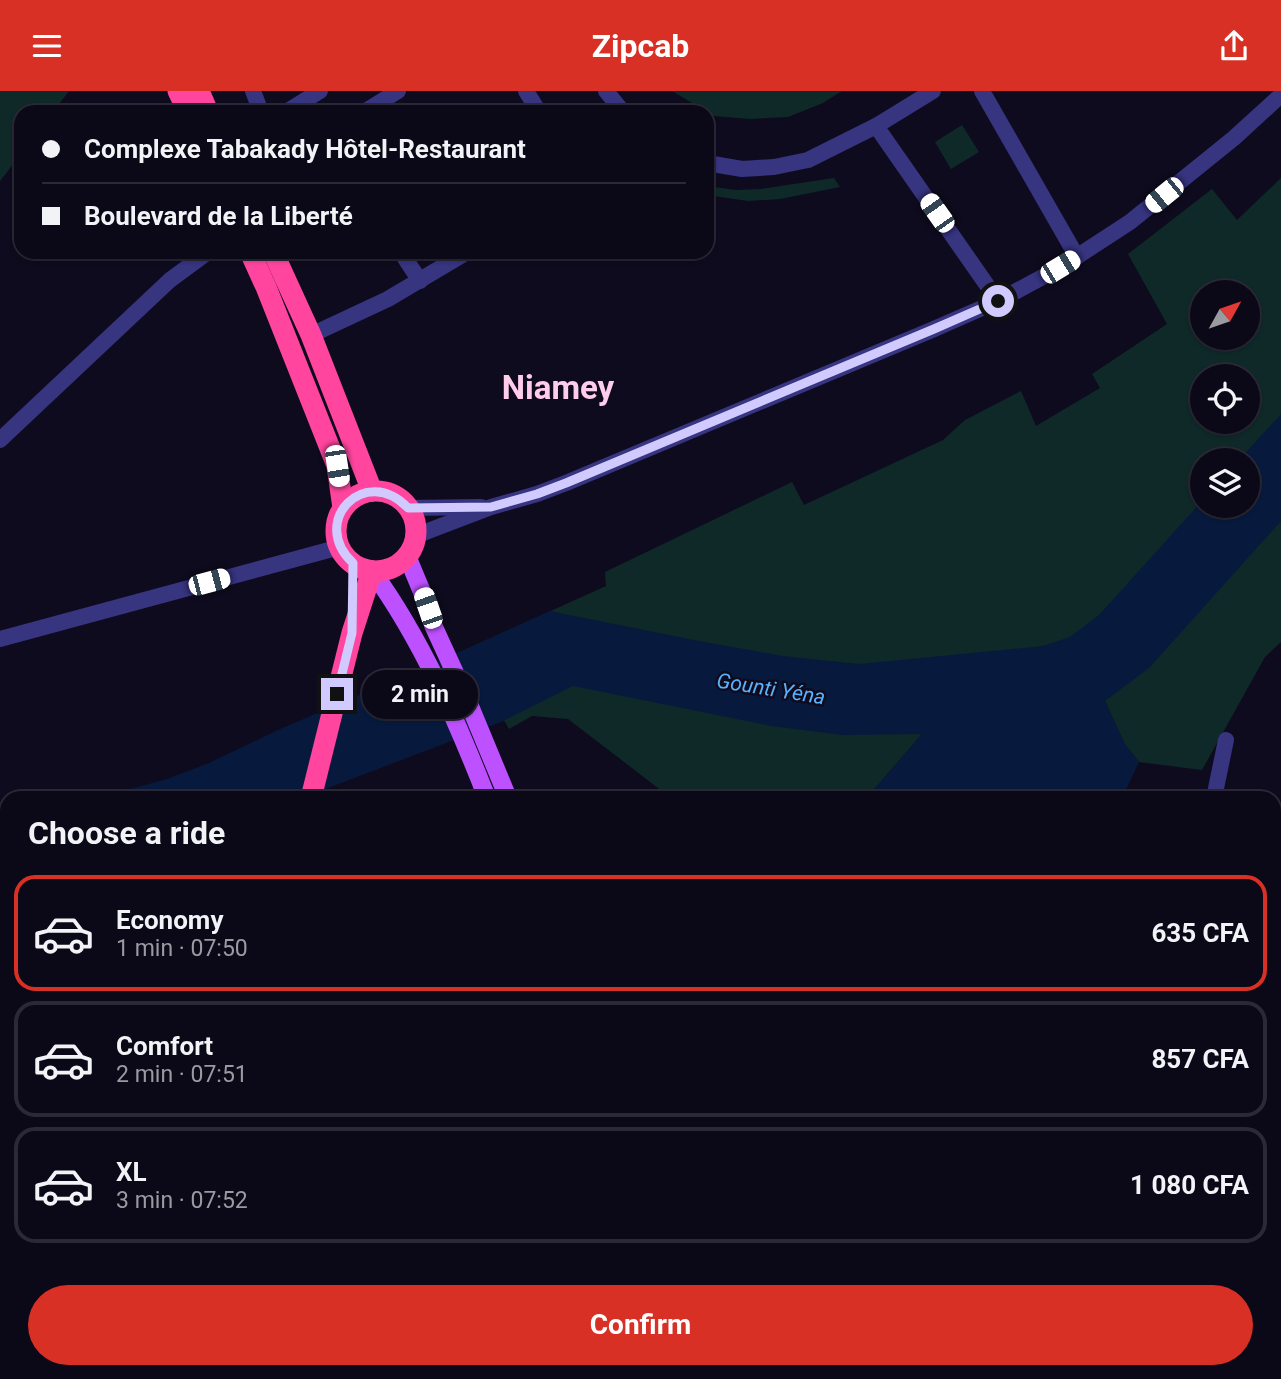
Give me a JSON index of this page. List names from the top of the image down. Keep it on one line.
{"districts":["Niamey"],"water":["Gounti Yéna"],"north":"top right","page":{"header":"Zipcab","banner":["Complexe Tabakady Hôtel-Restaurant","Boulevard de la Liberté"],"bubble":"2 min","heading":"Choose a ride","list":[{"name":"Economy","note":"1 min · 07:50","value":"635 CFA"},{"name":"Comfort","note":"2 min · 07:51","value":"857 CFA"},{"name":"XL","note":"3 min · 07:52","value":"1 080 CFA"}],"buttons":"Confirm"}}
